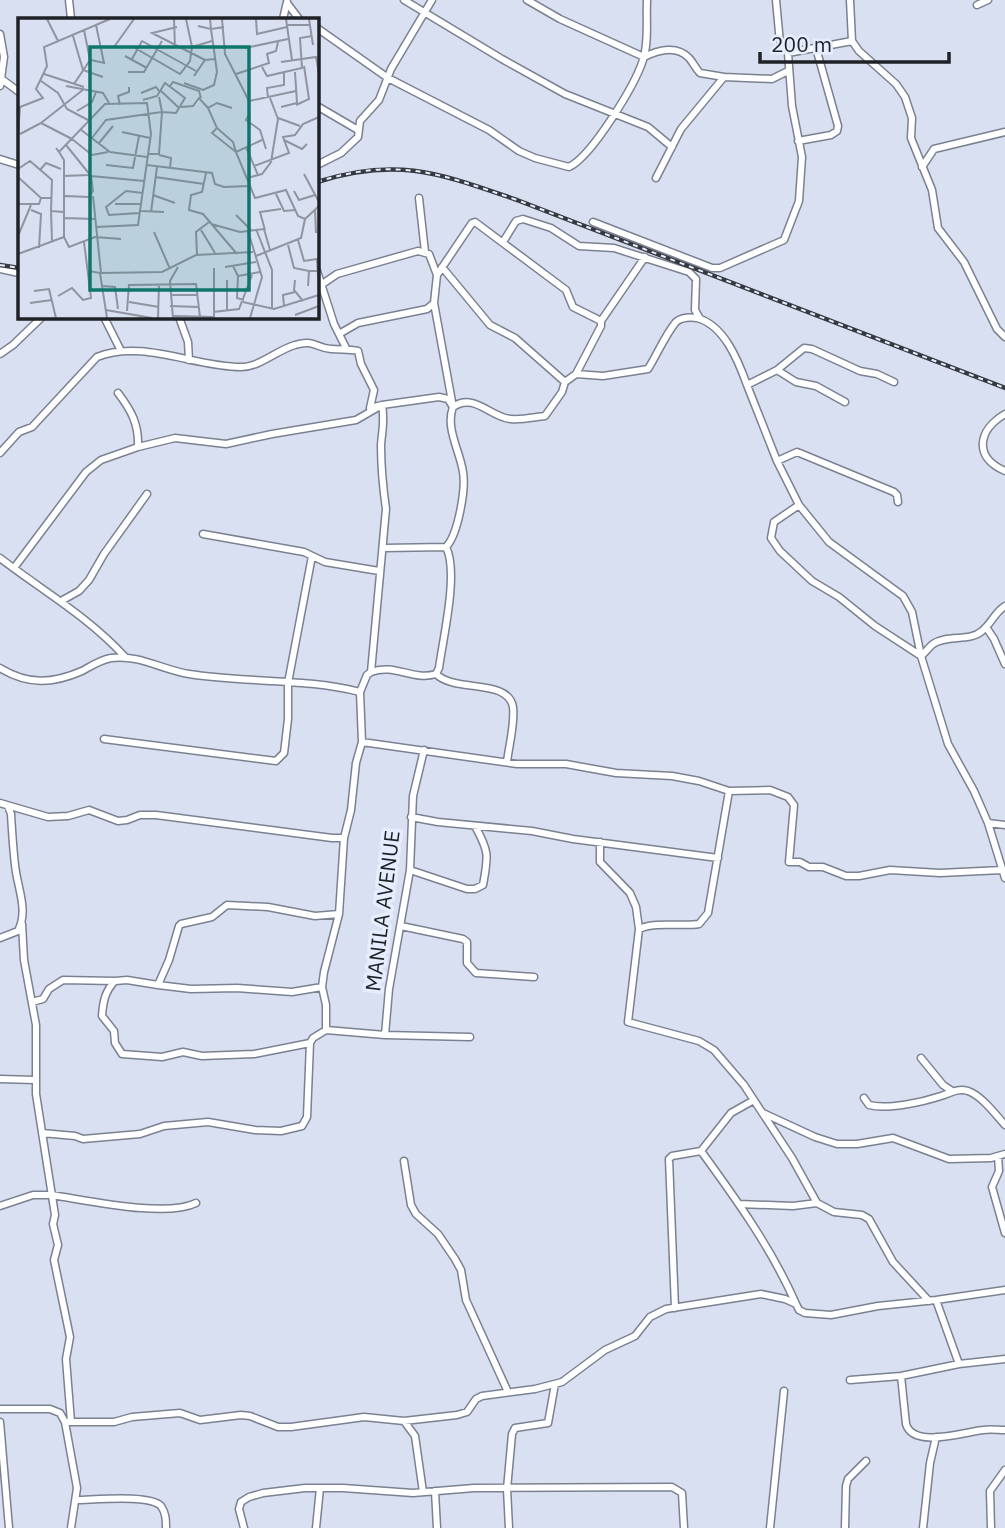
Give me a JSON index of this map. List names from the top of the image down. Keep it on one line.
{"streets":{"street":["MANILA AVENUE"]},"scale_bar":"200 m"}
